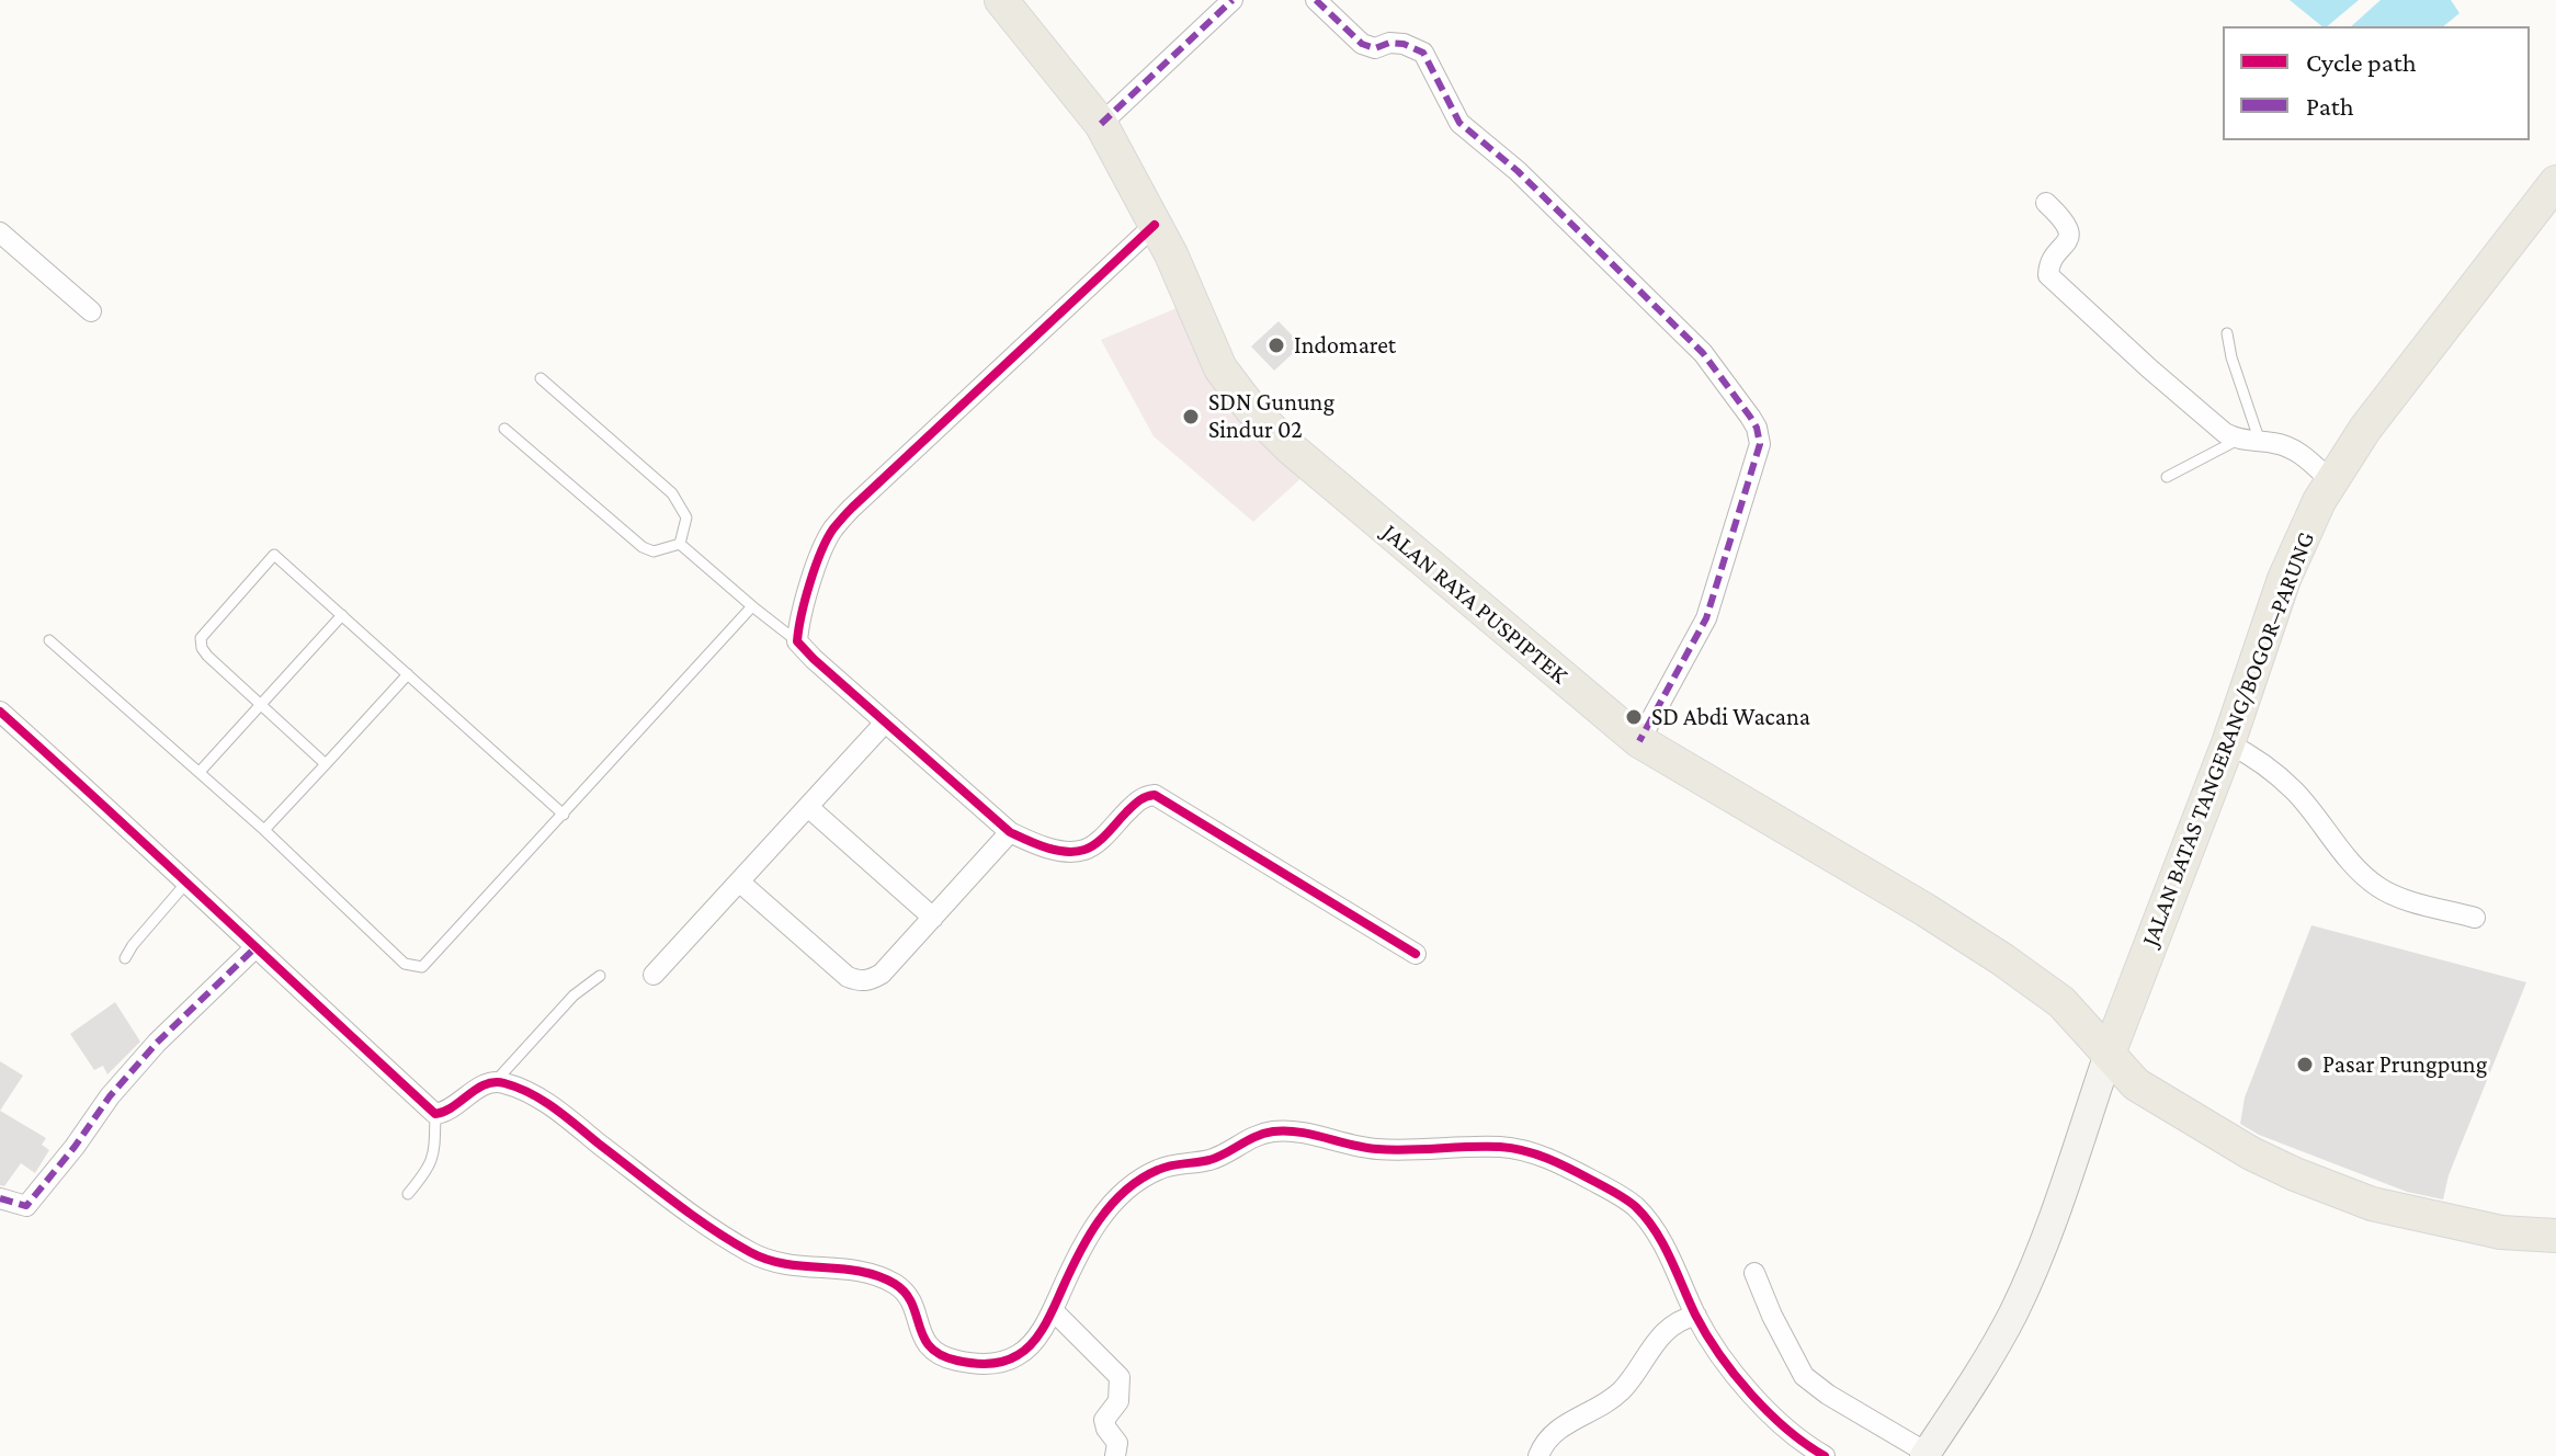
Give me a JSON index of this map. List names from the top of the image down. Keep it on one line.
{"streets":{"main road":["JALAN RAYA PUSPIPTEK","JALAN BATAS TANGERANG/BOGOR–PARUNG"]},"crossings":[["JALAN RAYA PUSPIPTEK","JALAN BATAS TANGERANG/BOGOR–PARUNG"]],"places":["Indomaret","SDN Gunung Sindur 02","SD Abdi Wacana","Pasar Prungpung"],"legend":["Cycle path","Path"]}
